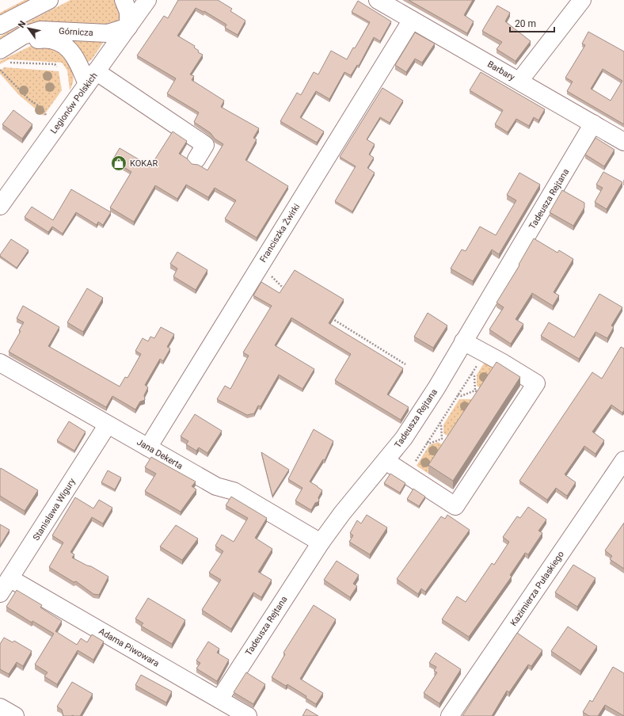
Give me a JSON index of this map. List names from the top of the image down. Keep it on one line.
{"streets":{"street":["Górnicza","Barbary","Legionów Polskich","Tadeusza Rejtana","Franciszka Żwirki","Jana Dekerta","Stanisława Wigury","Kazimierza Pułaskiego","Adama Piwowara"]},"crossings":[["Górnicza","Legionów Polskich"],["Barbary","Tadeusza Rejtana"],["Barbary","Franciszka Żwirki"],["Tadeusza Rejtana","Jana Dekerta"],["Tadeusza Rejtana","Adama Piwowara"],["Franciszka Żwirki","Jana Dekerta"],["Jana Dekerta","Stanisława Wigury"],["Stanisława Wigury","Adama Piwowara"]],"places":{"shop":["KOKAR"]},"scale_bar":"20 m","north":"top left"}
